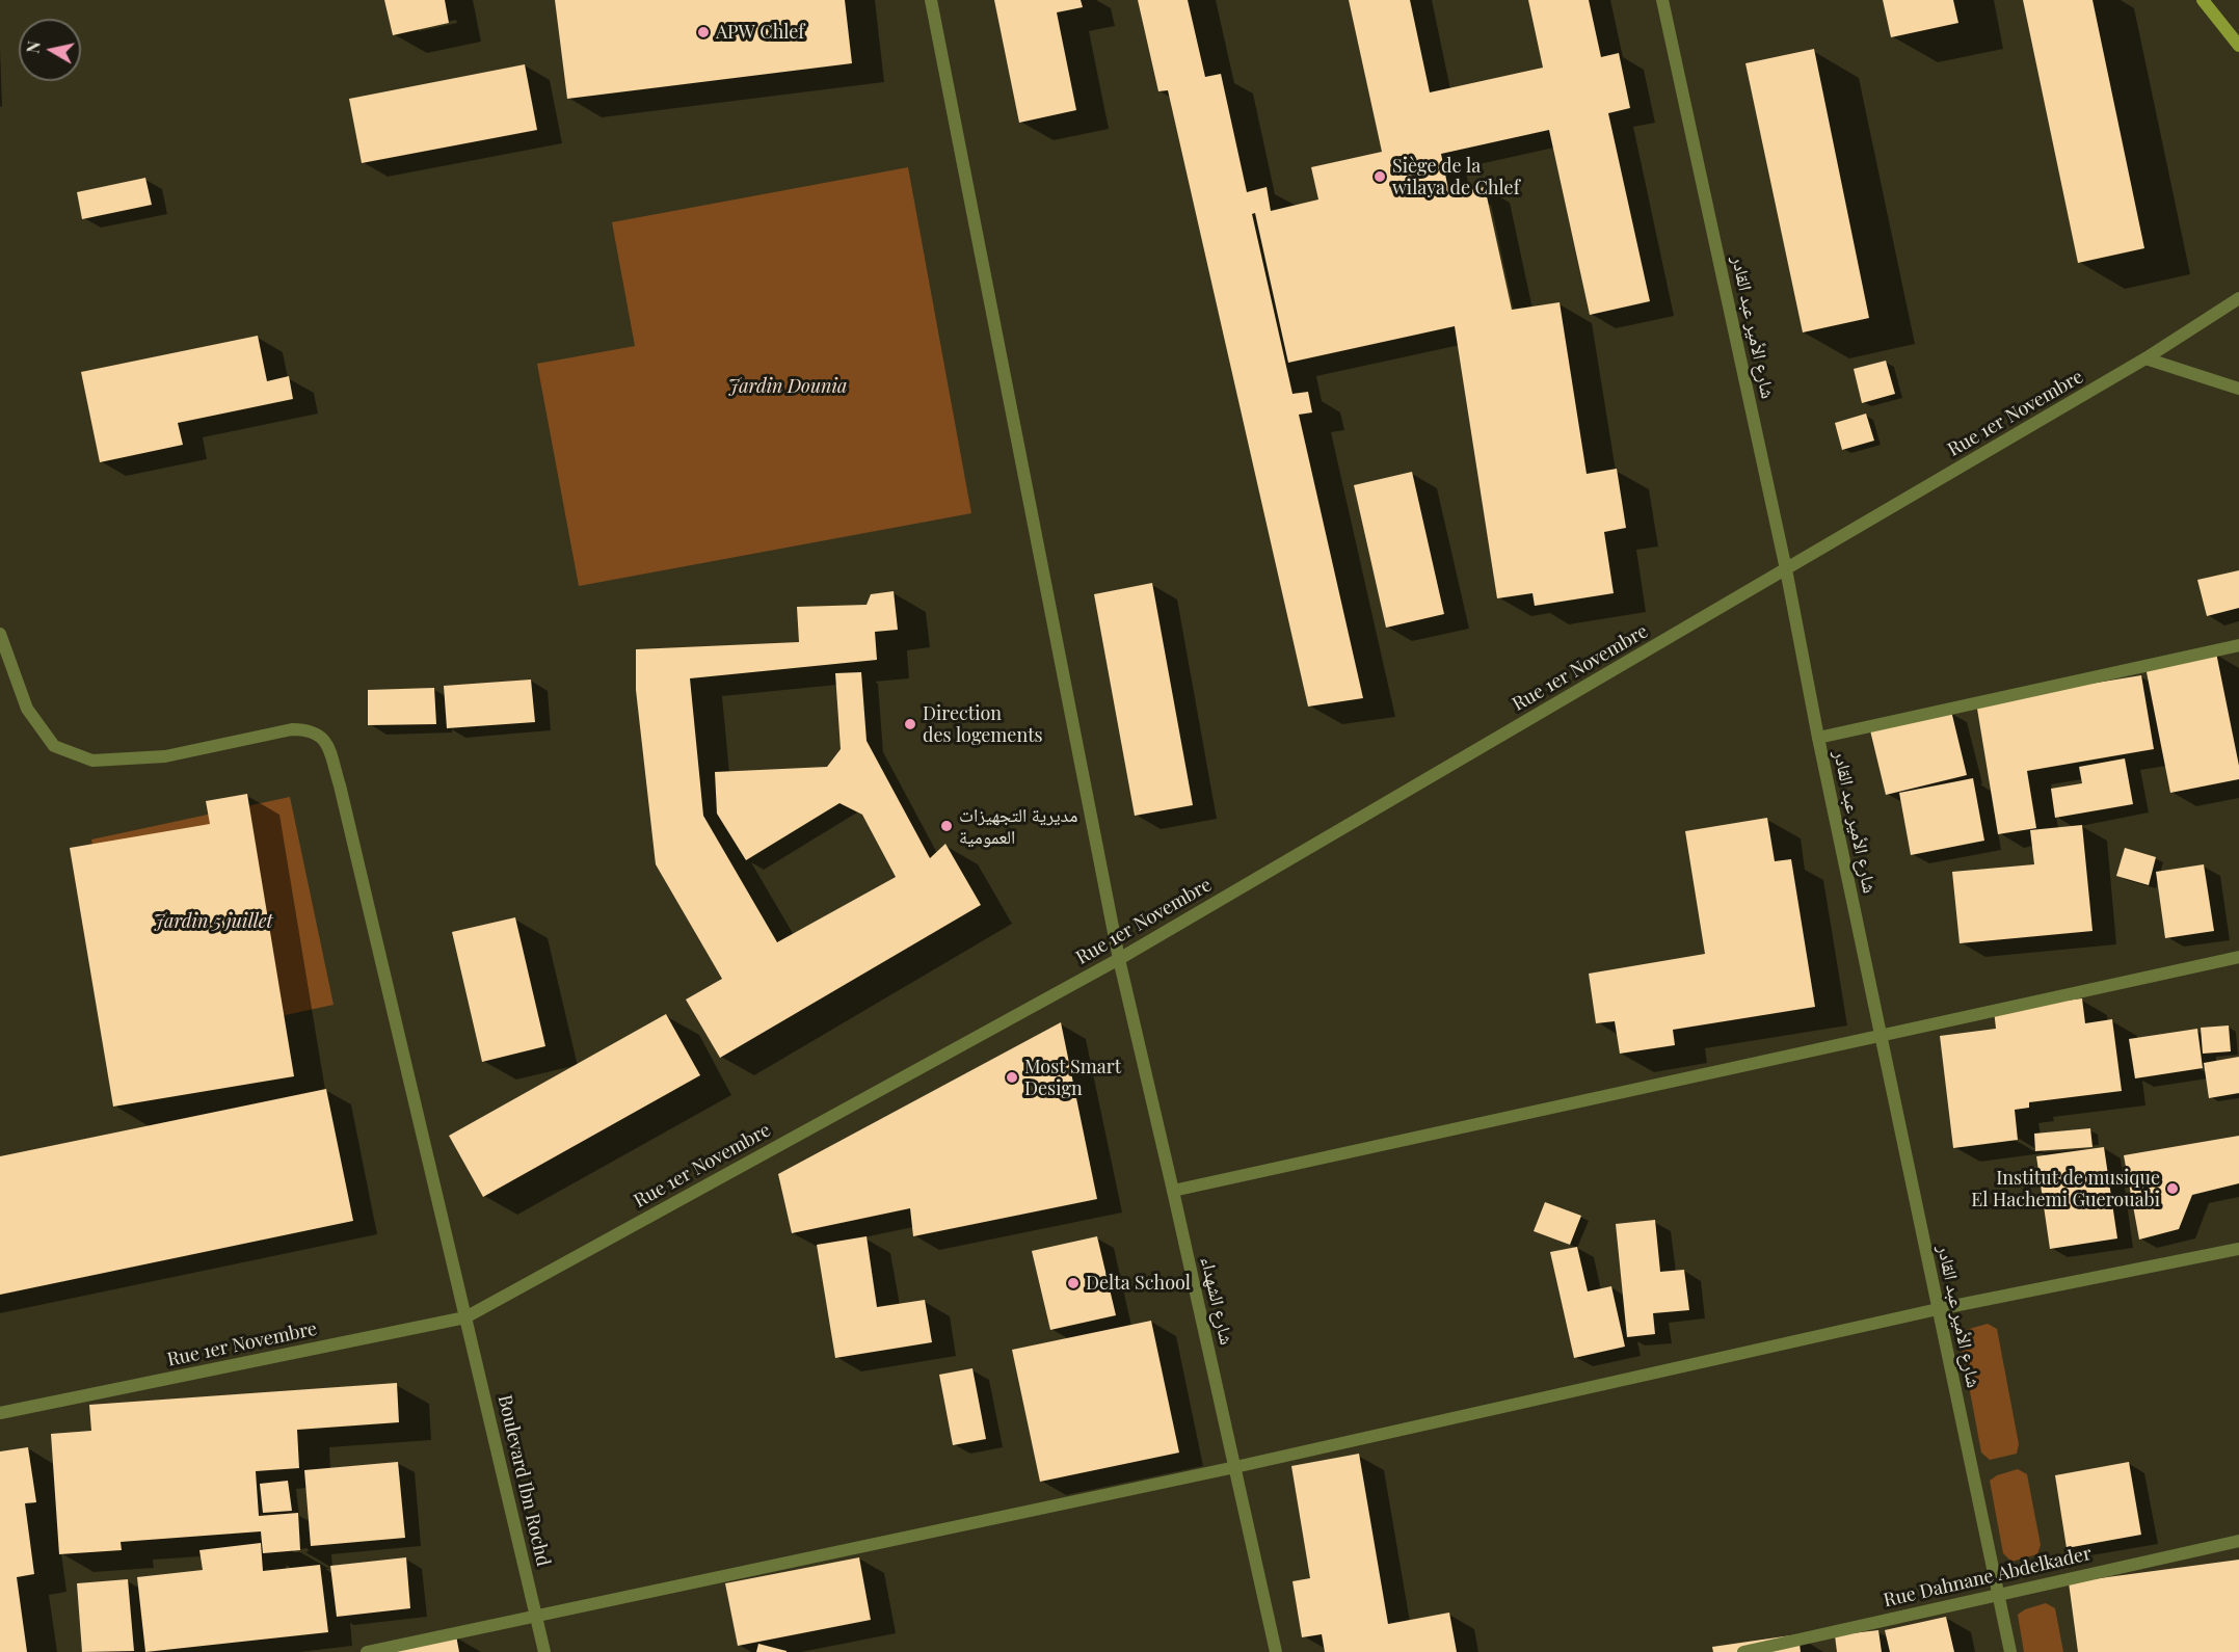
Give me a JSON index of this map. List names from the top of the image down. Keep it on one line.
{"streets":{"street":["شارع الأمير عبد القادر","Rue 1er Novembre","شارع الشهداء","Boulevard Ibn Rochd","Rue Dahnane Abdelkader"]},"crossings":[["شارع الأمير عبد القادر","Rue 1er Novembre"],["شارع الأمير عبد القادر","Rue Dahnane Abdelkader"],["Rue 1er Novembre","شارع الشهداء"],["Rue 1er Novembre","Boulevard Ibn Rochd"]],"parks":["Jardin Dounia","Jardin 5 juillet"],"places":["APW Chlef","Siège de la wilaya de Chlef","Direction des logements","مديرية التجهيزات العمومية","Most Smart Design","Institut de musique El Hachemi Guerouabi","Delta School"],"north":"left"}
